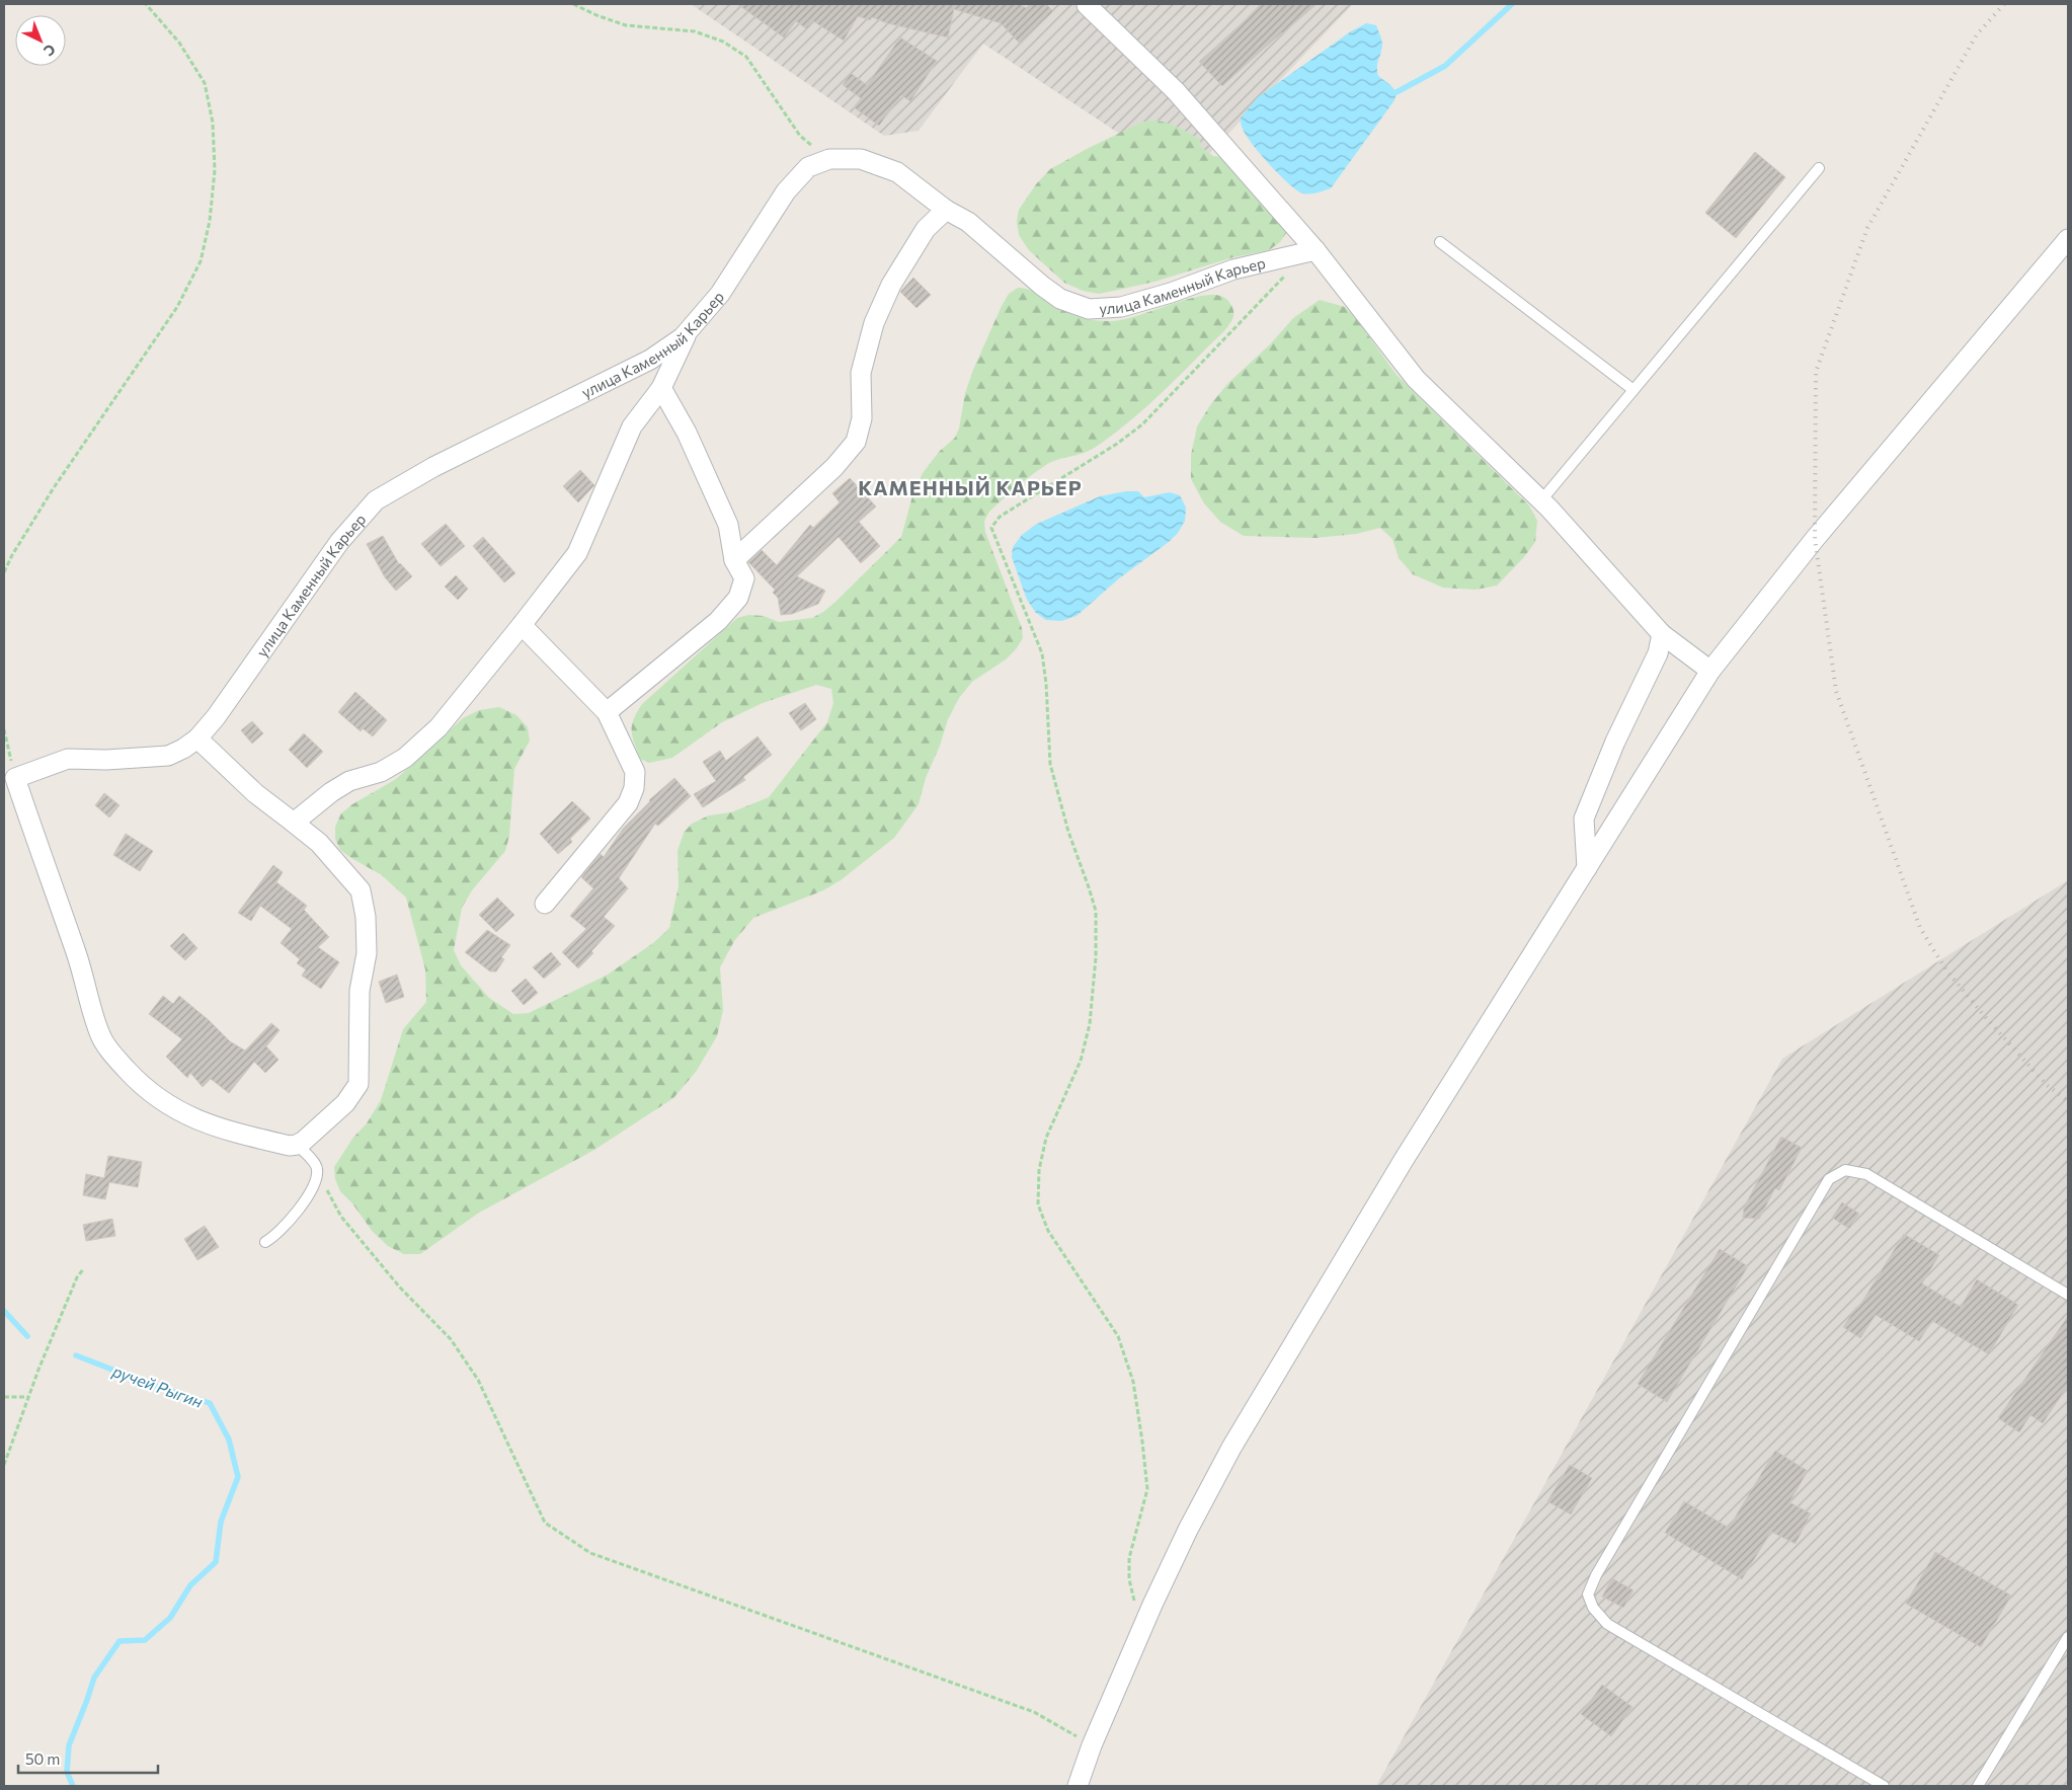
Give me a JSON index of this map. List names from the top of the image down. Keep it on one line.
{"streets":{"street":["улица Каменный Карьер"]},"districts":["КАМЕННЫЙ КАРЬЕР"],"water":["ручей Рыгин"],"scale_bar":"50 m","north":"bottom right"}
